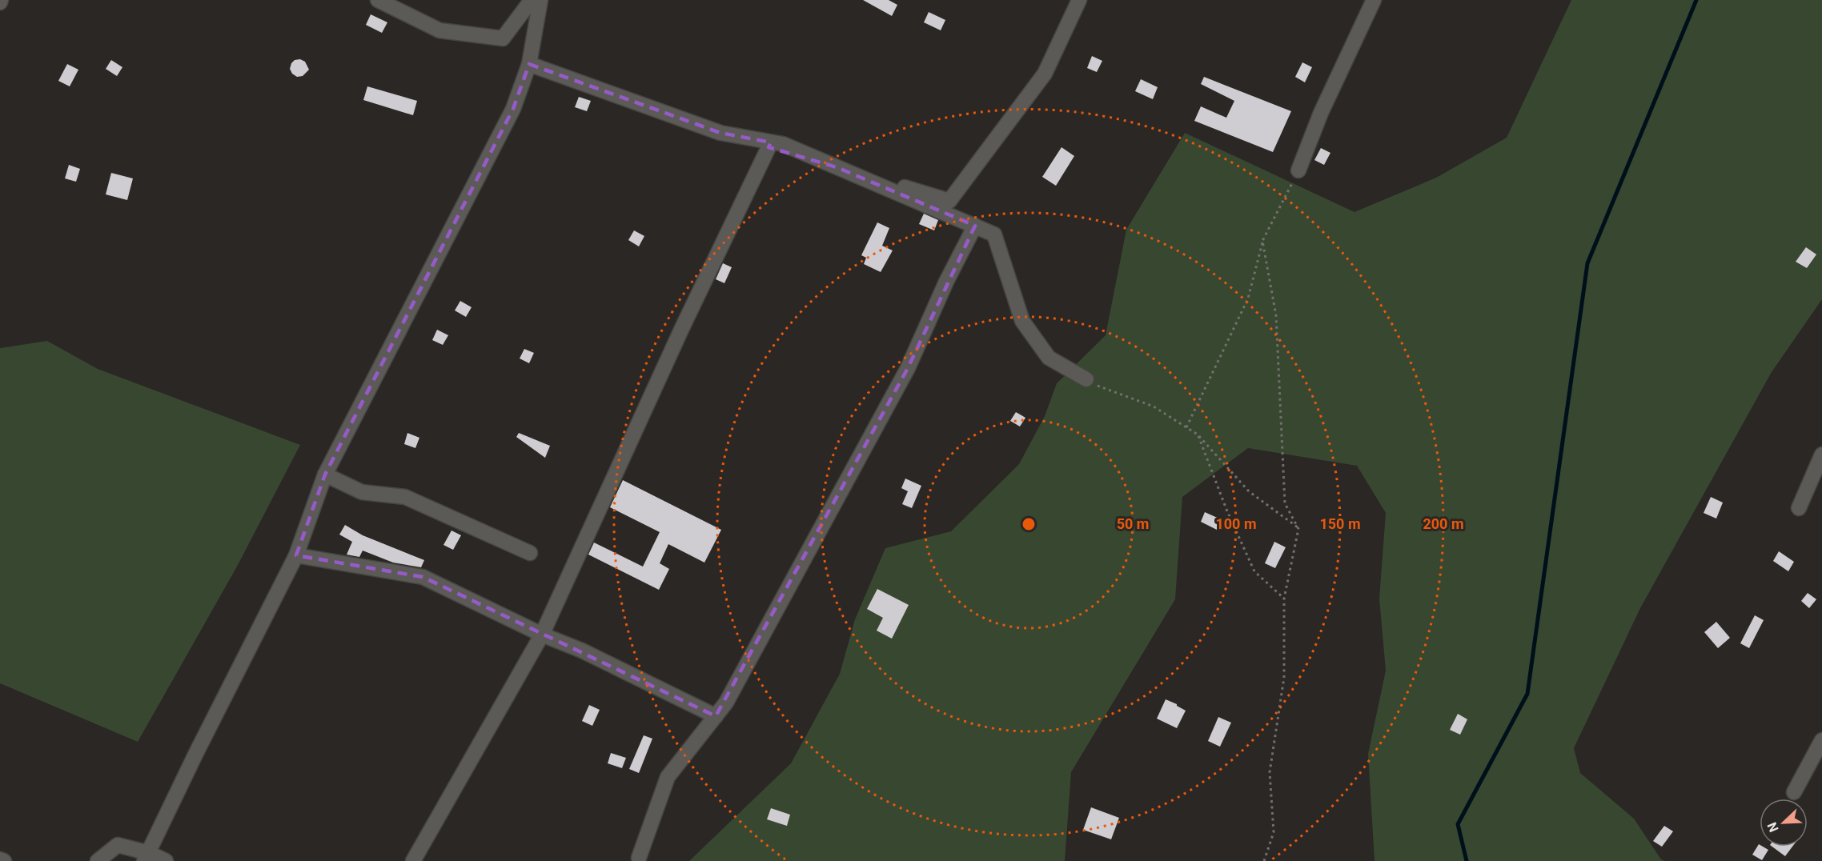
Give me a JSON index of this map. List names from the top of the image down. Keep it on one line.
{"north":"bottom left","rings":["50 m","100 m","150 m","200 m"]}
